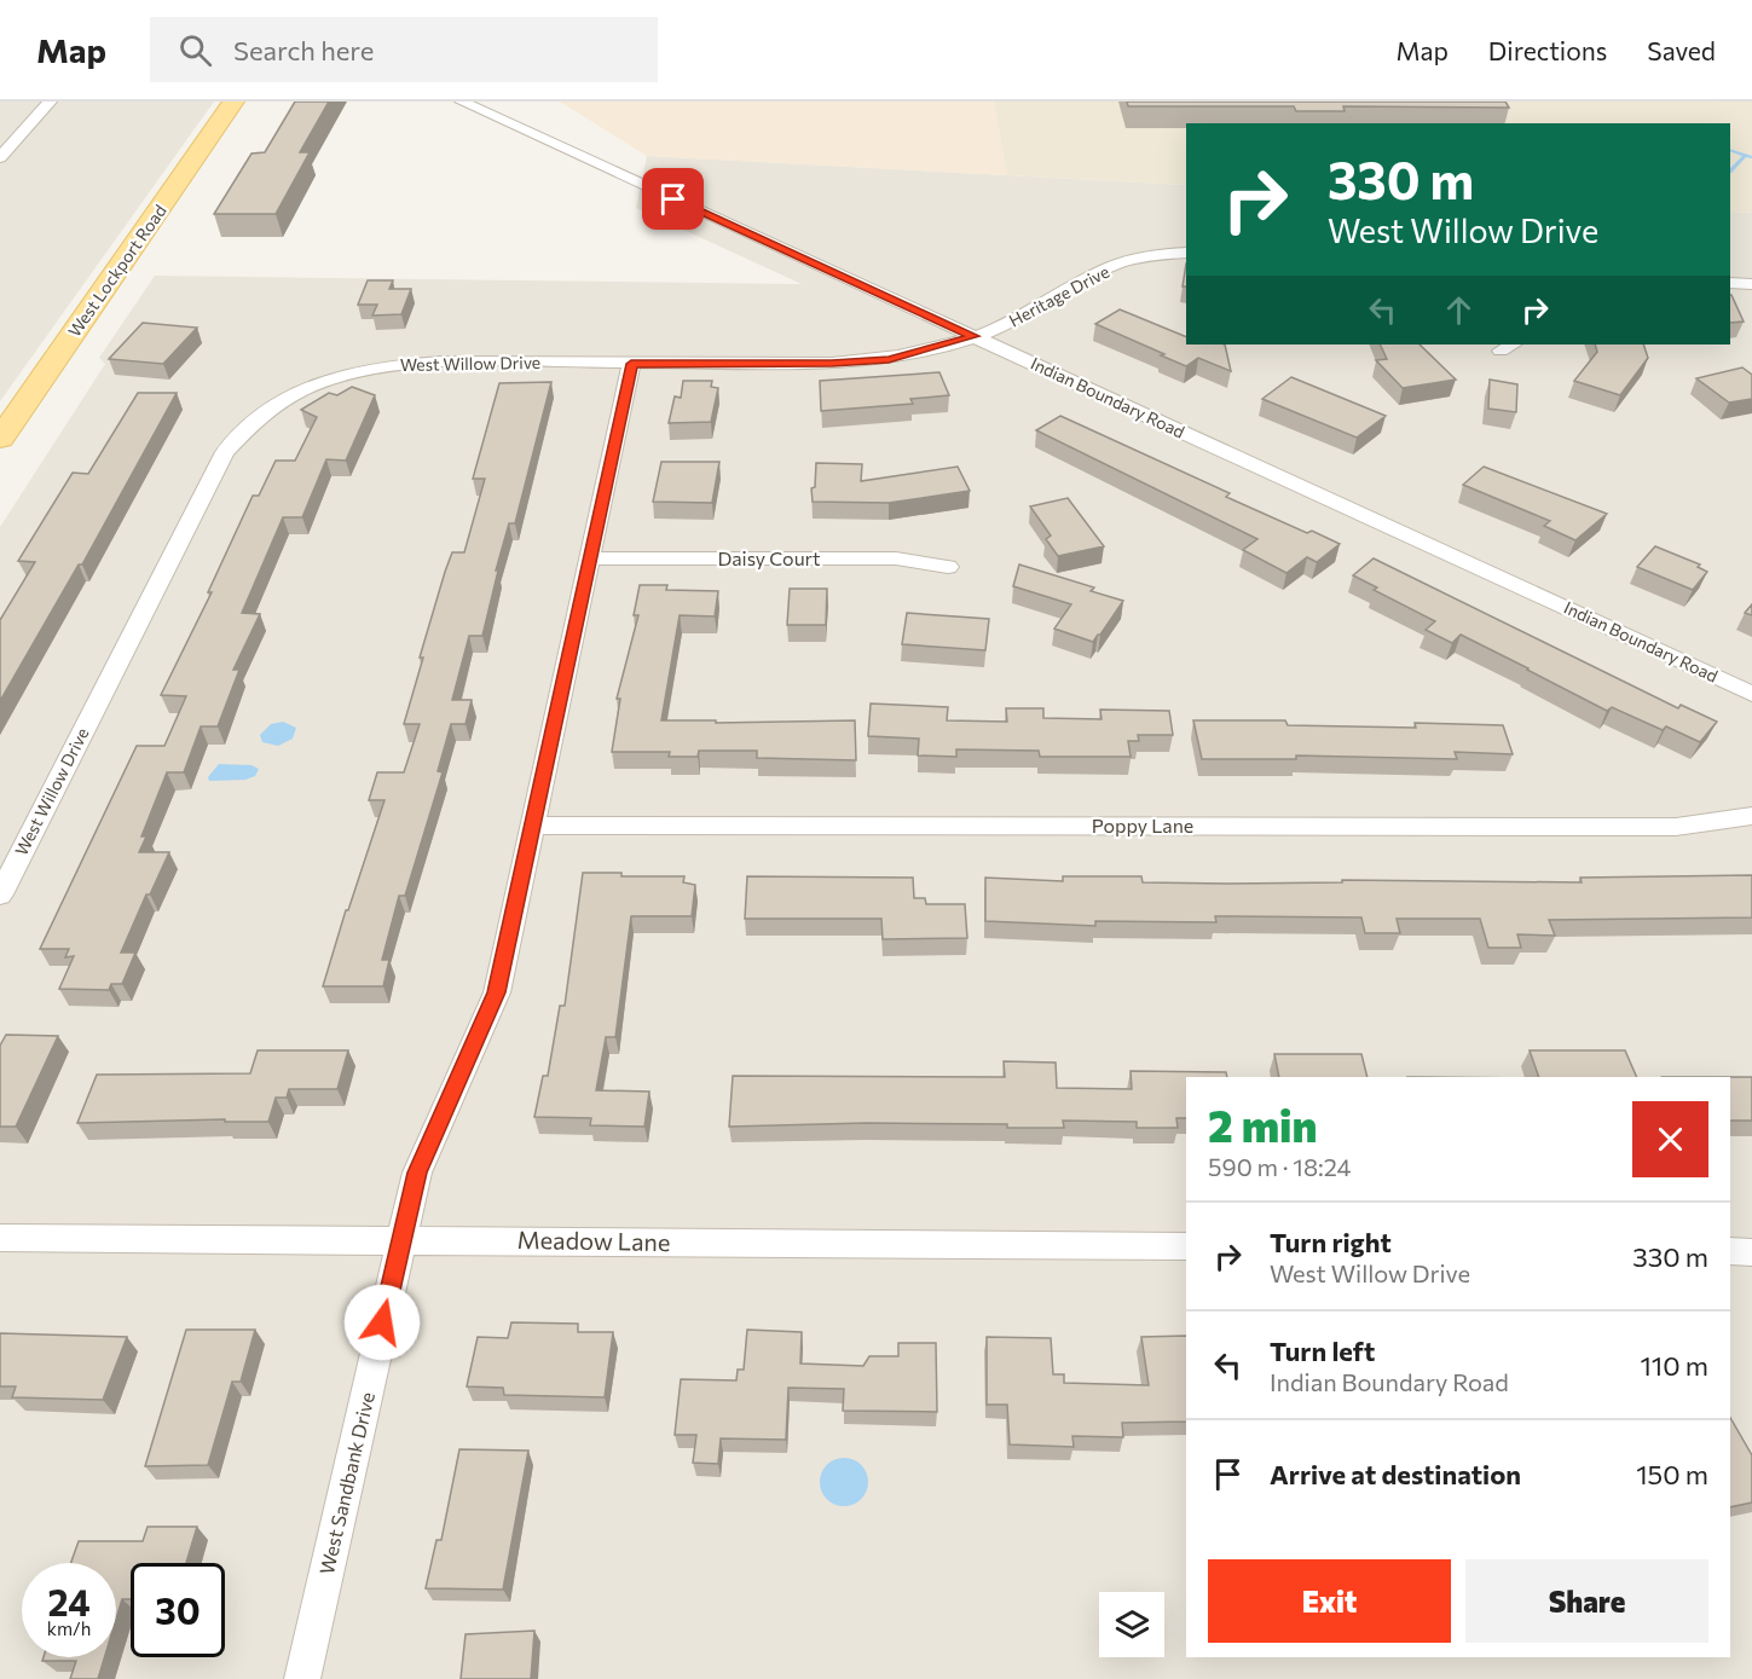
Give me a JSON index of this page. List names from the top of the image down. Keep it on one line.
{"streets":{"main road":["West Lockport Road"],"street":["Heritage Drive","West Willow Drive","Indian Boundary Road","Daisy Court","Poppy Lane","Meadow Lane","West Sandbank Drive"]},"crossings":[["Heritage Drive","West Willow Drive"],["Heritage Drive","Indian Boundary Road"],["West Willow Drive","Indian Boundary Road"],["West Willow Drive","West Sandbank Drive"],["Daisy Court","West Sandbank Drive"],["Poppy Lane","West Sandbank Drive"],["Meadow Lane","West Sandbank Drive"]],"page":{"header":"Map","search":"Search here","nav":["Map","Directions","Saved"],"turn":["330 m","West Willow Drive"],"heading":["2 min","590 m · 18:24"],"list":[{"name":"Turn right","note":"West Willow Drive","value":"330 m"},{"name":"Turn left","note":"Indian Boundary Road","value":"110 m"},{"name":"Arrive at destination","value":"150 m"}],"buttons":["Exit","Share"],"speed":"24 km/h","limit":"30"}}
